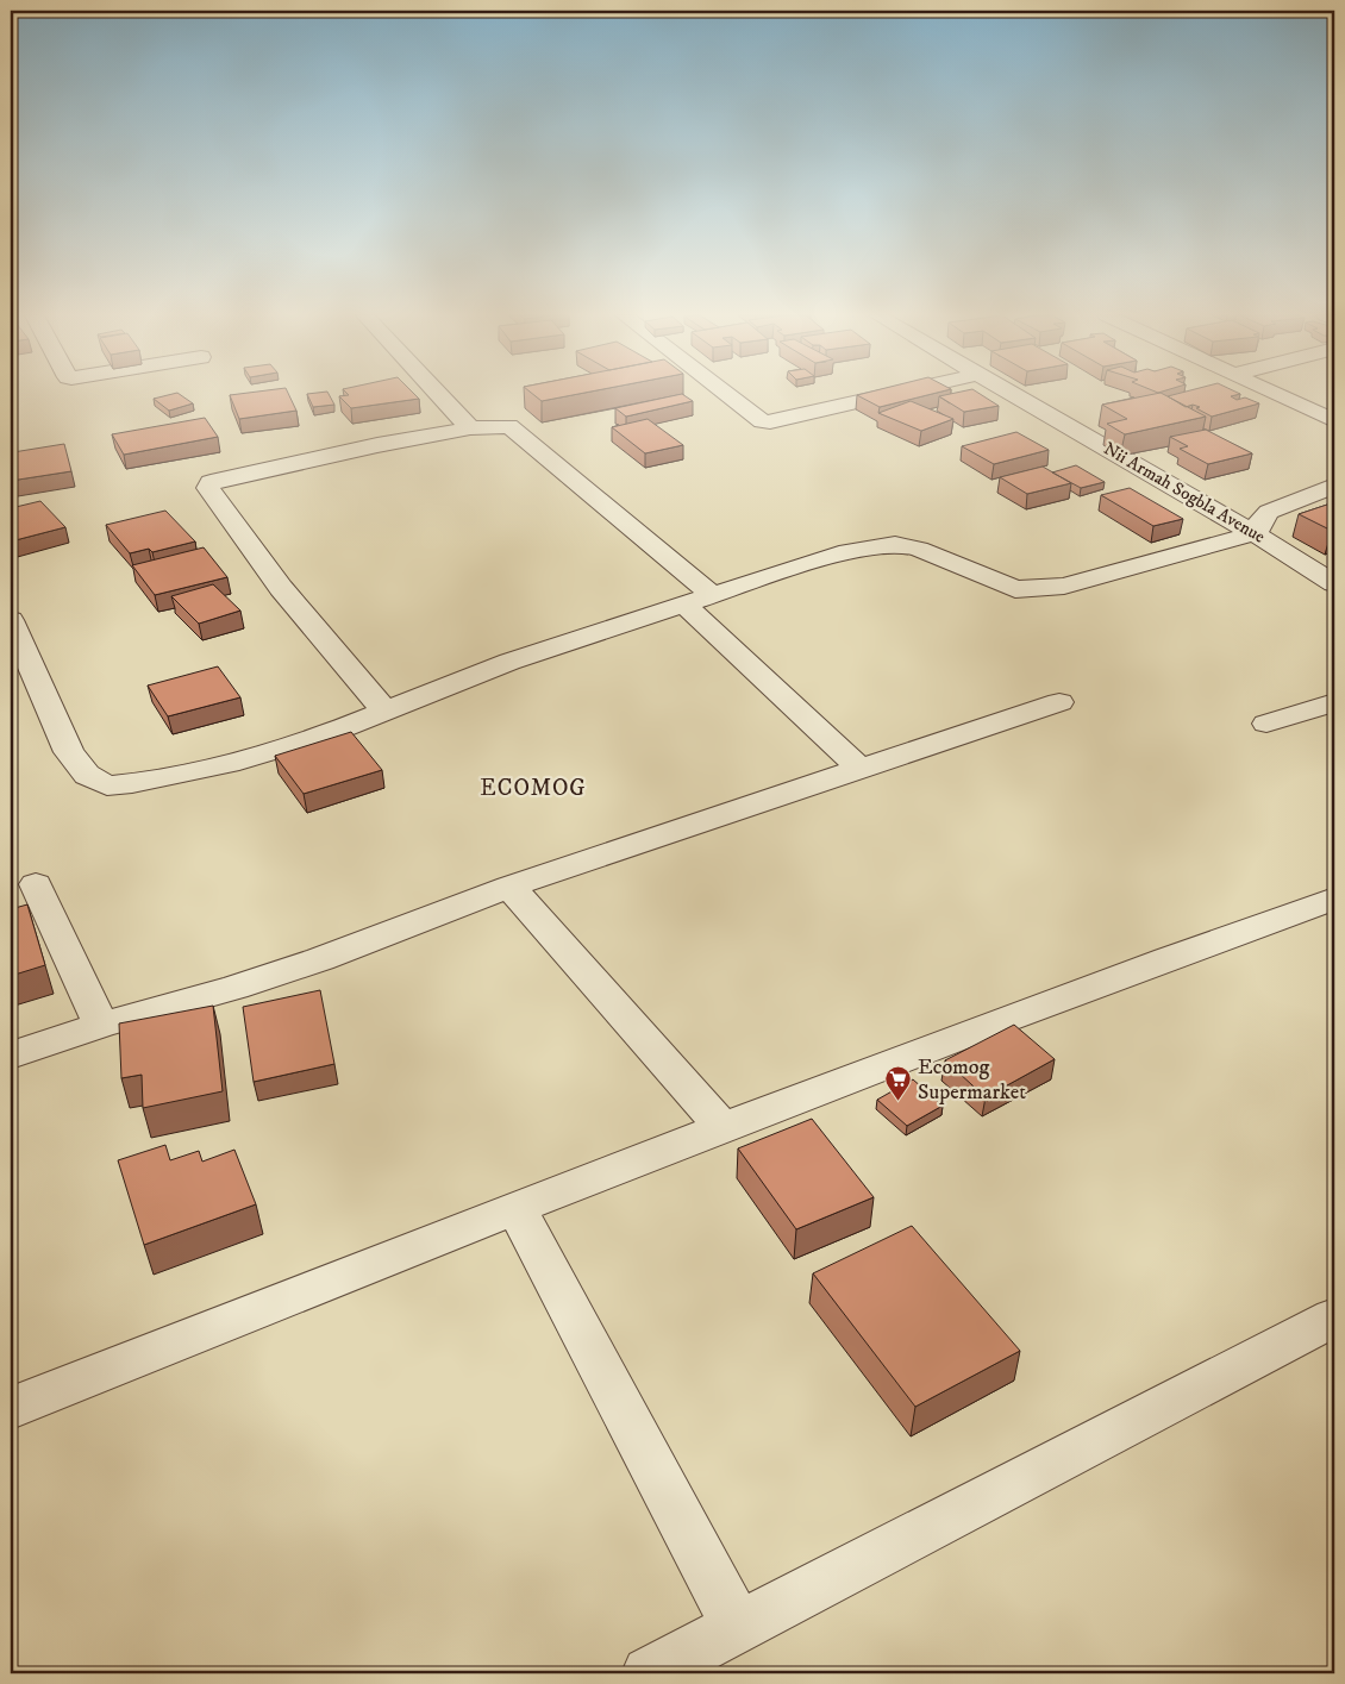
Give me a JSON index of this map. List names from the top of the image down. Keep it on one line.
{"streets":{"street":["Nii Armah Sogbla Avenue"]},"districts":["ECOMOG"],"places":{"supermarket":["Ecomog Supermarket"]}}
